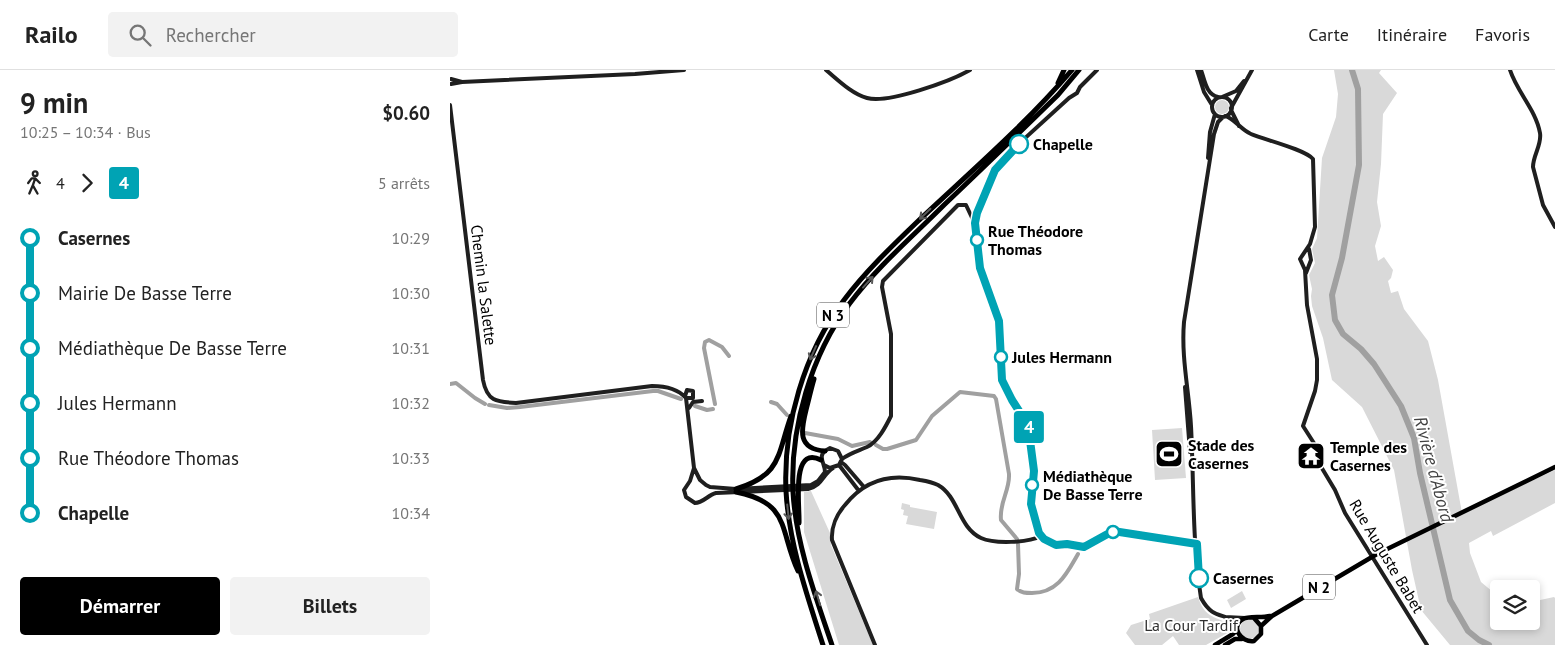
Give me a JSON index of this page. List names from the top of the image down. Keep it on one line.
{"streets":{"highway":["N 3"],"main road":["N 2"],"street":["Chemin la Salette","Rue Auguste Babet"]},"water":["Rivière d'Abord"],"parks":["La Cour Tardif"],"places":{"other":["Chapelle","Rue Théodore Thomas","Jules Hermann","Médiathèque De Basse Terre","Casernes"],"sports":["Stade des Casernes"],"temple":["Temple des Casernes"]},"lines":["bus line 4"],"page":{"header":"Railo","search":"Rechercher","nav":["Carte","Itinéraire","Favoris"],"heading":["9 min","10:25 – 10:34 · Bus","$0.60"],"on_map":"4","legs":["4","4","5 arrêts"],"list":[{"name":"Casernes","value":"10:29"},{"name":"Mairie De Basse Terre","value":"10:30"},{"name":"Médiathèque De Basse Terre","value":"10:31"},{"name":"Jules Hermann","value":"10:32"},{"name":"Rue Théodore Thomas","value":"10:33"},{"name":"Chapelle","value":"10:34"}],"buttons":["Démarrer","Billets"]}}
